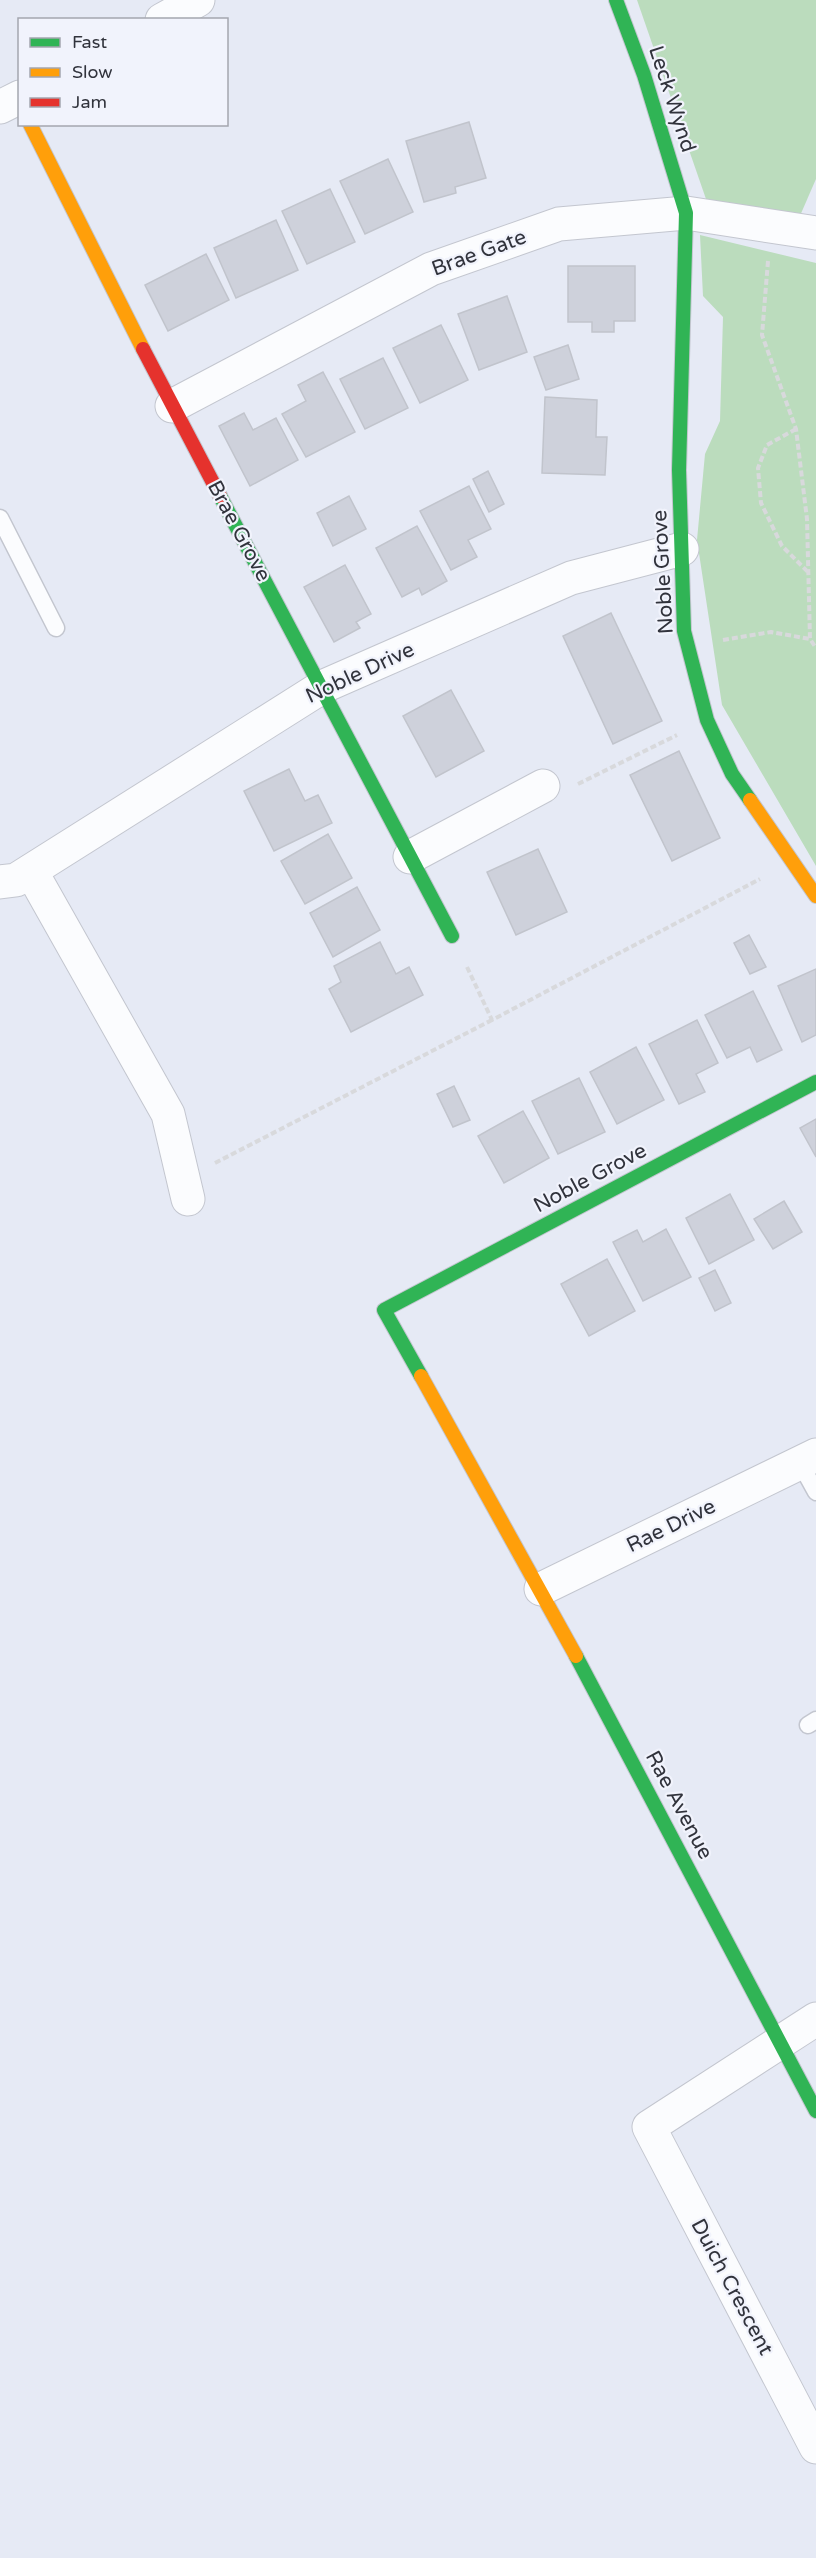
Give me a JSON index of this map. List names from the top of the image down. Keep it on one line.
{"streets":{"street":["Leck Wynd","Brae Gate","Brae Grove","Noble Grove","Noble Drive","Rae Drive","Rae Avenue","Duich Crescent"]},"crossings":[["Leck Wynd","Brae Gate"],["Leck Wynd","Noble Grove"],["Brae Gate","Brae Grove"],["Brae Gate","Noble Grove"],["Brae Grove","Noble Drive"],["Noble Grove","Noble Drive"],["Noble Grove","Rae Avenue"],["Rae Drive","Rae Avenue"],["Rae Avenue","Duich Crescent"]],"legend":["Fast","Slow","Jam"]}
